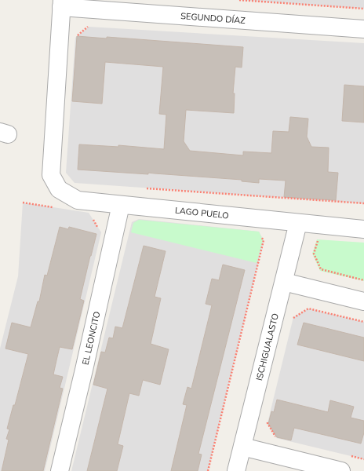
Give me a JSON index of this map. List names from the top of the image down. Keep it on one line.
{"streets":{"street":["SEGUNDO DÍAZ","LAGO PUELO","EL LEONCITO","ISCHIGUALASTO"]},"crossings":[["SEGUNDO DÍAZ","LAGO PUELO"],["LAGO PUELO","EL LEONCITO"],["LAGO PUELO","ISCHIGUALASTO"]]}
